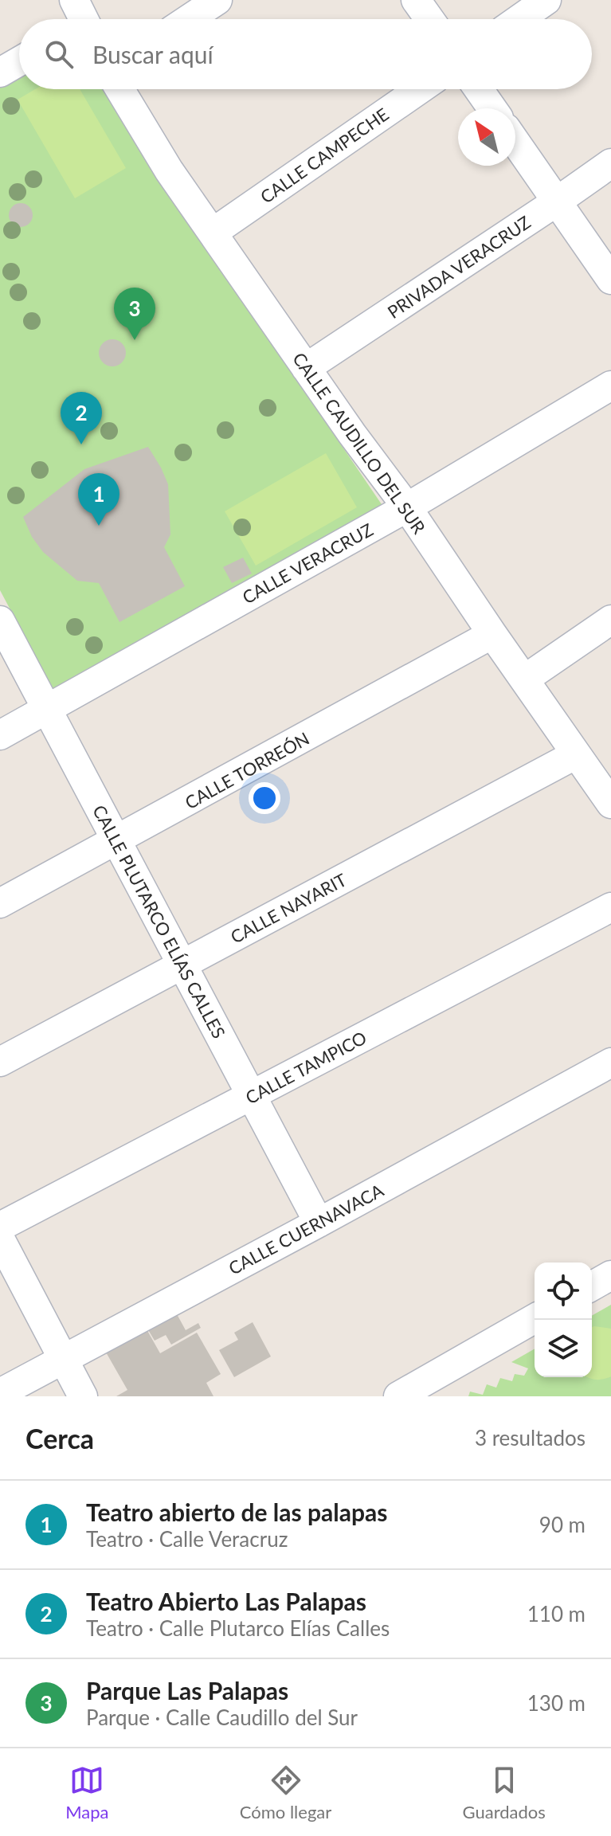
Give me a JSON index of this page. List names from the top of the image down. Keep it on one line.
{"streets":{"street":["CALLE CAMPECHE","PRIVADA VERACRUZ","CALLE CAUDILLO DEL SUR","CALLE VERACRUZ","CALLE TORREÓN","CALLE NAYARIT","CALLE PLUTARCO ELÍAS CALLES","CALLE TAMPICO","CALLE CUERNAVACA"]},"crossings":[["CALLE CAMPECHE","CALLE CAUDILLO DEL SUR"],["PRIVADA VERACRUZ","CALLE CAUDILLO DEL SUR"],["CALLE CAUDILLO DEL SUR","CALLE VERACRUZ"],["CALLE CAUDILLO DEL SUR","CALLE TORREÓN"],["CALLE CAUDILLO DEL SUR","CALLE NAYARIT"],["CALLE VERACRUZ","CALLE PLUTARCO ELÍAS CALLES"],["CALLE TORREÓN","CALLE PLUTARCO ELÍAS CALLES"],["CALLE NAYARIT","CALLE PLUTARCO ELÍAS CALLES"],["CALLE PLUTARCO ELÍAS CALLES","CALLE TAMPICO"],["CALLE PLUTARCO ELÍAS CALLES","CALLE CUERNAVACA"]],"north":"top left","page":{"search":"Buscar aquí","pins":["3","2","1"],"heading":["Cerca","3 resultados"],"list":[{"mark":"1","name":"Teatro abierto de las palapas","note":"Teatro · Calle Veracruz","value":"90 m"},{"mark":"2","name":"Teatro Abierto Las Palapas","note":"Teatro · Calle Plutarco Elías Calles","value":"110 m"},{"mark":"3","name":"Parque Las Palapas","note":"Parque · Calle Caudillo del Sur","value":"130 m"}],"nav":["Mapa","Cómo llegar","Guardados"]}}
